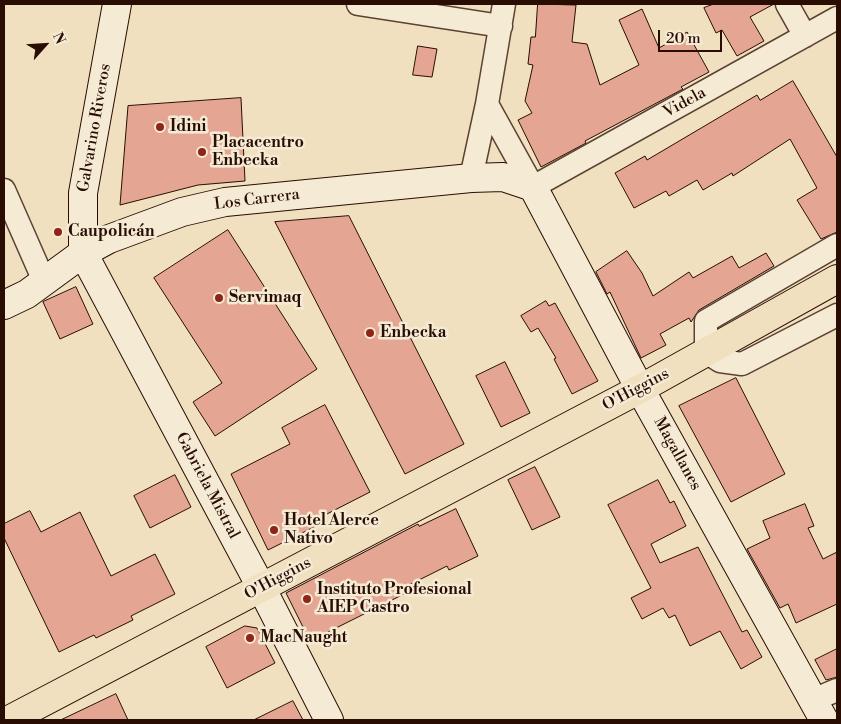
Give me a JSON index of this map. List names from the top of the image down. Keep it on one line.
{"streets":{"highway":["O'Higgins"],"main road":["Galvarino Riveros","Los Carrera","Magallanes","Gabriela Mistral"],"street":["Videla"]},"crossings":[["Videla","Los Carrera"],["Videla","Magallanes"],["Galvarino Riveros","Los Carrera"],["Galvarino Riveros","Gabriela Mistral"],["Los Carrera","Magallanes"],["Los Carrera","Gabriela Mistral"],["O'Higgins","Magallanes"],["O'Higgins","Gabriela Mistral"]],"places":["Idini","Placacentro Enbecka","Caupolicán","Servimaq","Enbecka","Hotel Alerce Nativo","Instituto Profesional AIEP Castro","MacNaught"],"scale_bar":"20 m","north":"top right"}
